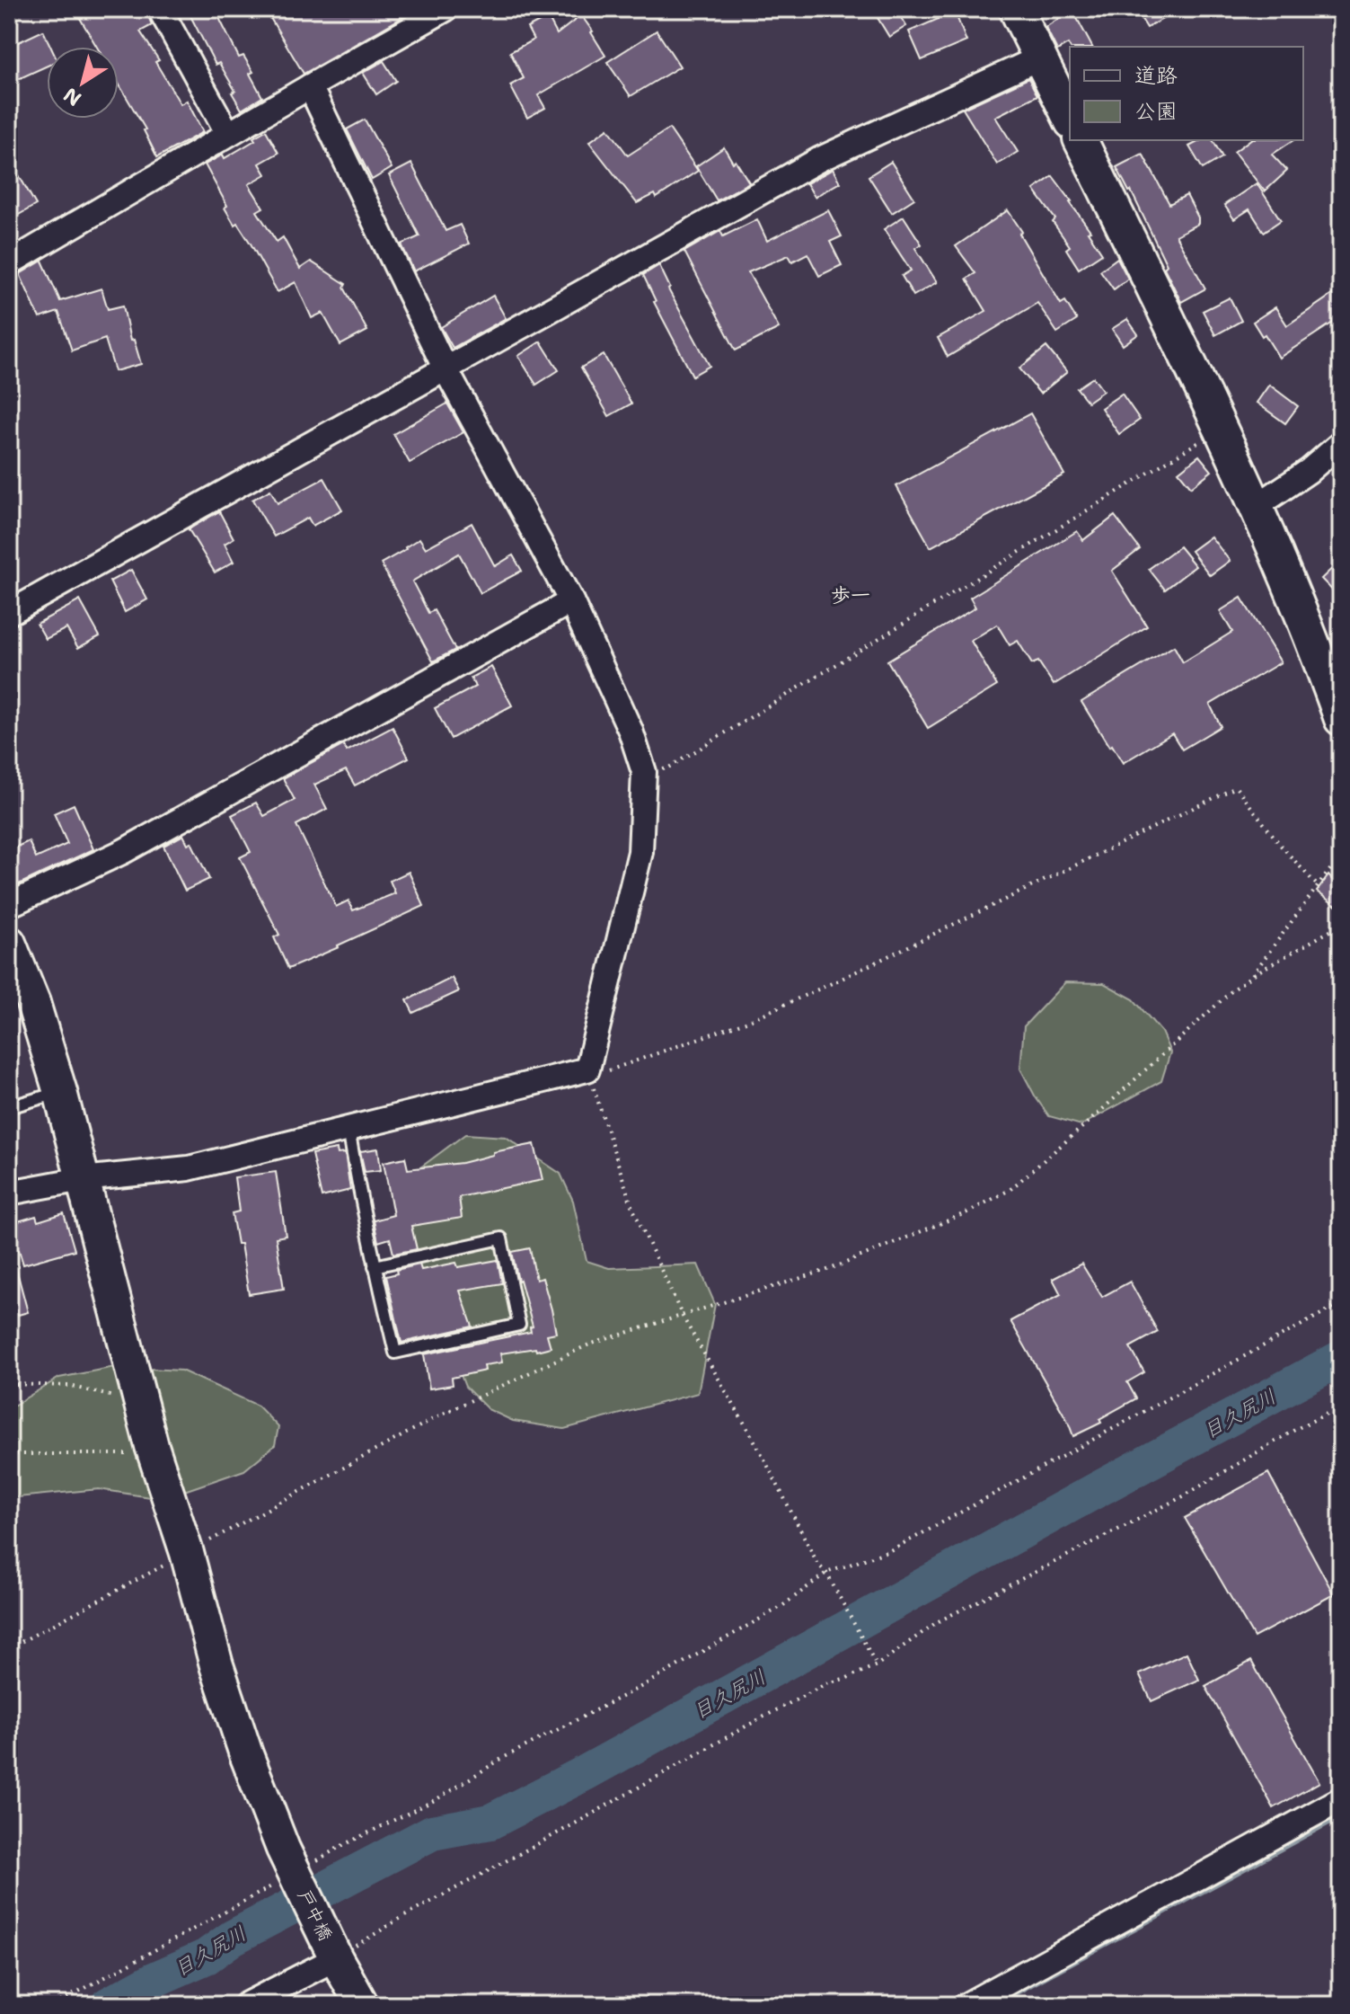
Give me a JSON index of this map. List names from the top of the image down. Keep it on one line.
{"streets":{"street":["戸中橋"]},"districts":["歩一"],"water":["目久尻川"],"legend":["道路","公園"],"north":"bottom left"}
